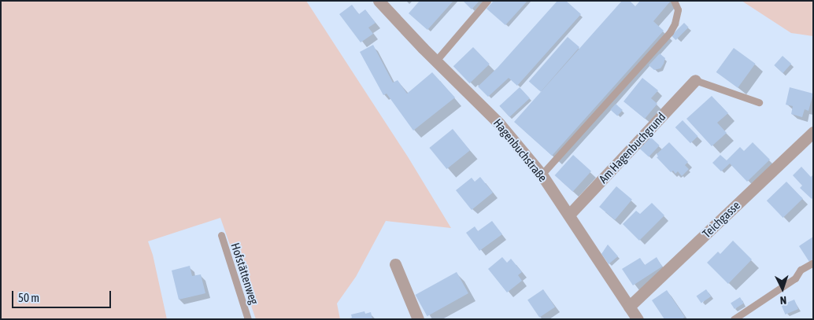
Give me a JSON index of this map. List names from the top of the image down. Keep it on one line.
{"streets":{"street":["Am Hagenbuchgrund","Hagenbuchstraße","Teichgasse"],"lane":["Hofstättenweg"]},"crossings":[["Am Hagenbuchgrund","Hagenbuchstraße"],["Hagenbuchstraße","Teichgasse"]],"scale_bar":"50 m","north":"bottom"}
